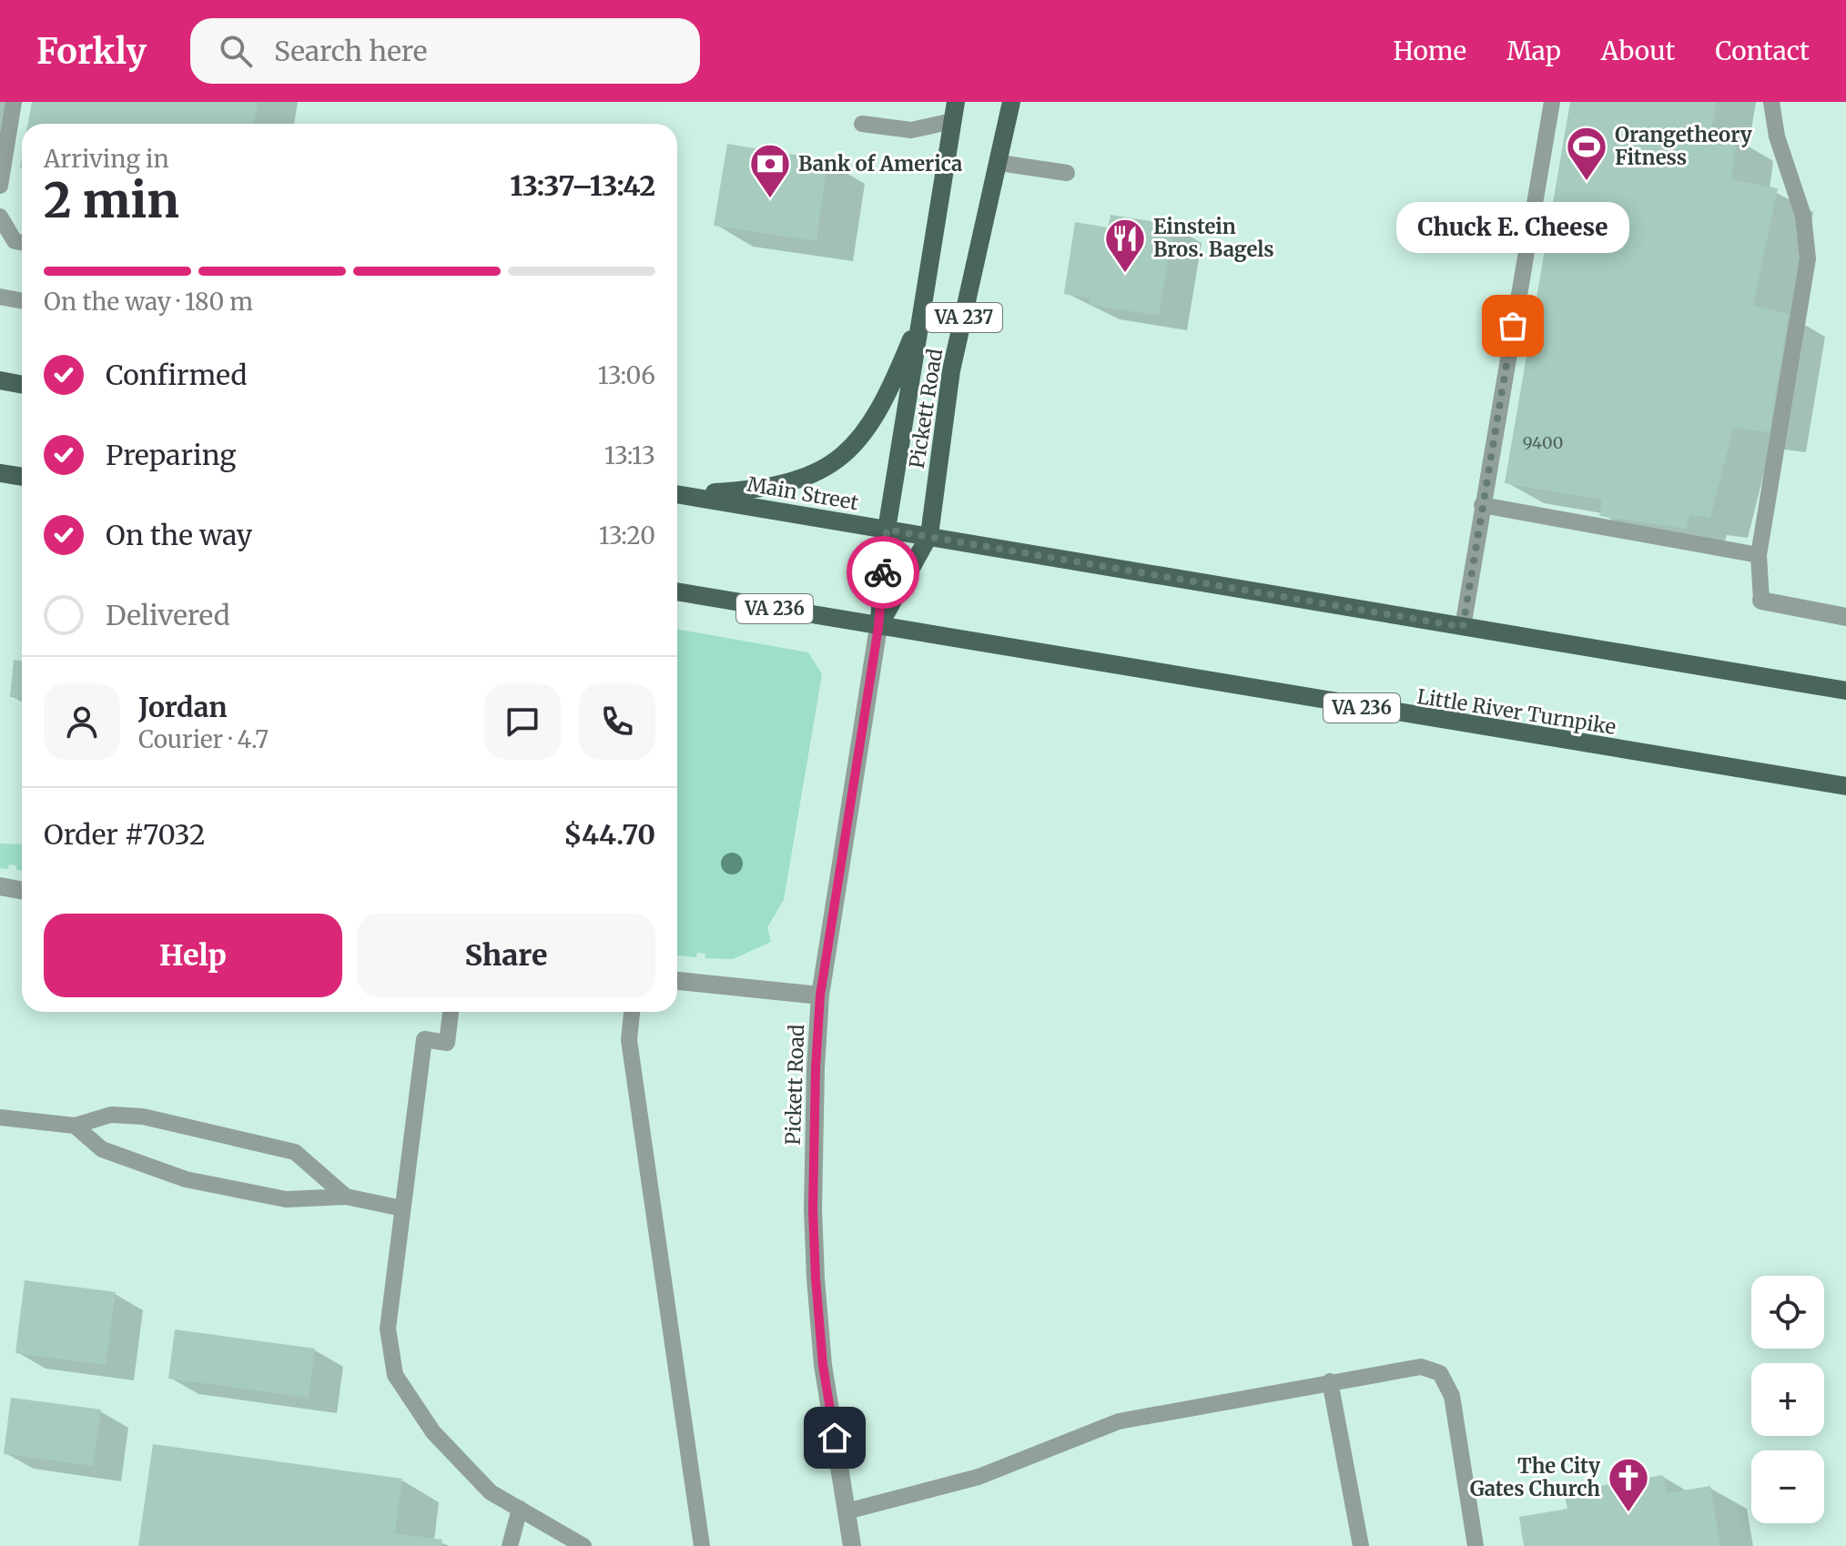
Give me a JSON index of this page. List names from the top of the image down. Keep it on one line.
{"streets":{"main road":["VA 237","Pickett Road","Main Street","VA 236","Little River Turnpike"]},"crossings":[["Pickett Road","Main Street"],["Pickett Road","VA 236"],["Pickett Road","Little River Turnpike"],["VA 236","Little River Turnpike"]],"places":{"sports":["Orangetheory Fitness"],"bank":["Bank of America"],"restaurant":["Einstein Bros. Bagels"],"other":["Chuck E. Cheese"],"church":["The City Gates Church"]},"house_numbers":["9400"],"page":{"header":"Forkly","search":"Search here","nav":["Home","Map","About","Contact"],"heading":["2 min","Arriving in","13:37–13:42"],"panel":["Jordan","Courier · 4.7","Order #7032","$44.70"],"bubble":"Chuck E. Cheese","bar":"On the way · 180 m","list":[["Confirmed","13:06"],["Preparing","13:13"],["On the way","13:20"],"Delivered"],"buttons":["Help","Share"],"map_buttons":["+","−"]}}
